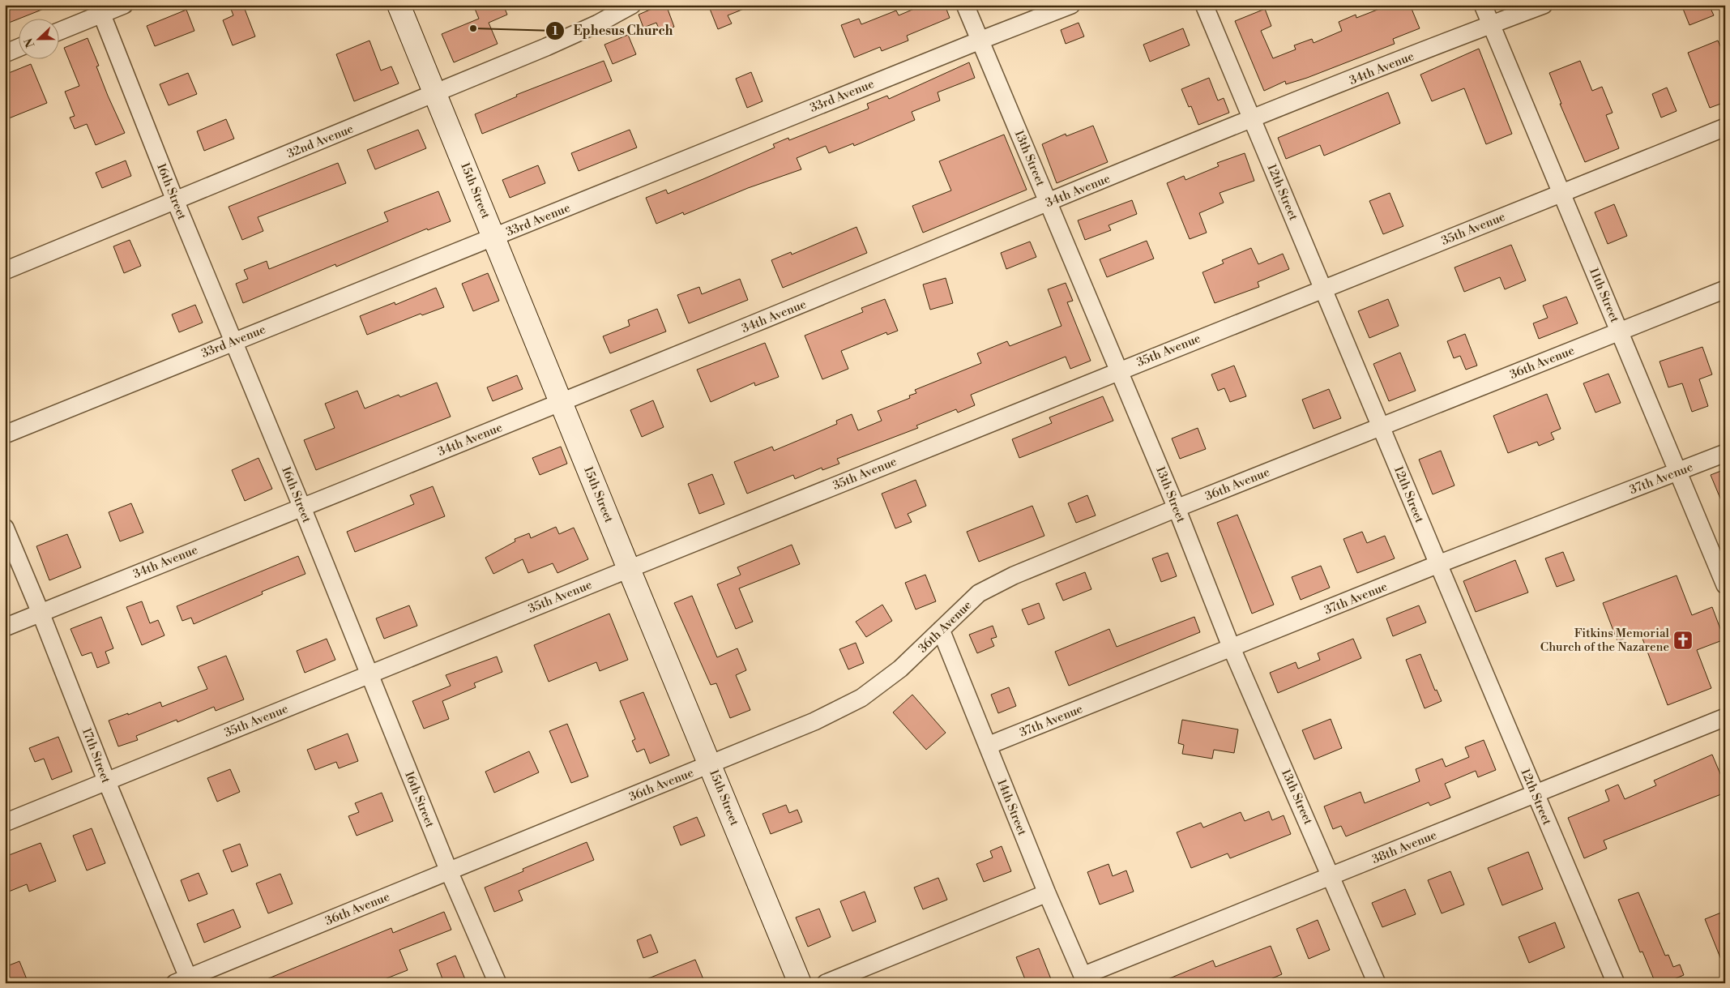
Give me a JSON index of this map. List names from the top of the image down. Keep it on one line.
{"streets":{"street":["34th Avenue","33rd Avenue","32nd Avenue","13th Street","15th Street","16th Street","12th Street","35th Avenue","11th Street","36th Avenue","37th Avenue","17th Street","14th Street","38th Avenue"]},"crossings":[["34th Avenue","13th Street"],["34th Avenue","15th Street"],["34th Avenue","16th Street"],["34th Avenue","12th Street"],["34th Avenue","11th Street"],["34th Avenue","17th Street"],["33rd Avenue","13th Street"],["33rd Avenue","15th Street"],["33rd Avenue","16th Street"],["32nd Avenue","15th Street"],["32nd Avenue","16th Street"],["13th Street","35th Avenue"],["13th Street","36th Avenue"],["13th Street","37th Avenue"],["13th Street","38th Avenue"],["15th Street","35th Avenue"],["15th Street","36th Avenue"],["16th Street","35th Avenue"],["16th Street","36th Avenue"],["12th Street","35th Avenue"],["12th Street","36th Avenue"],["12th Street","37th Avenue"],["12th Street","38th Avenue"],["35th Avenue","11th Street"],["35th Avenue","17th Street"],["11th Street","36th Avenue"],["11th Street","37th Avenue"],["36th Avenue","17th Street"],["36th Avenue","14th Street"],["37th Avenue","14th Street"],["14th Street","38th Avenue"]],"places":{"other":["Ephesus Church"],"church":["Fitkins Memorial Church of the Nazarene"]},"north":"left"}
